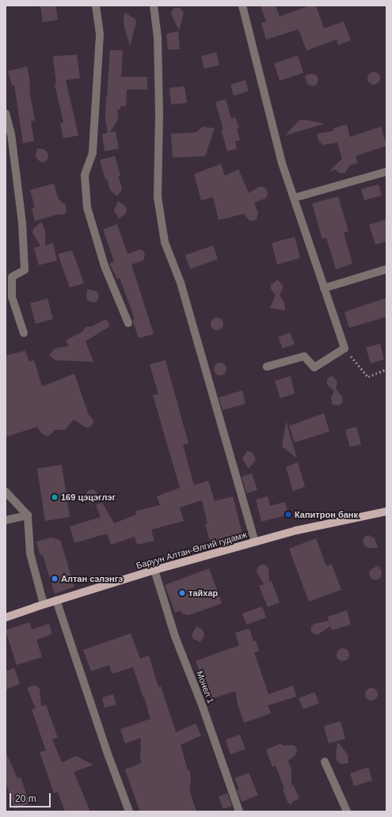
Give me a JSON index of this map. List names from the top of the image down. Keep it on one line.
{"streets":{"main road":["Баруун Алтан-Өлгий гудамж"],"street":["Монел 1"]},"crossings":[["Баруун Алтан-Өлгий гудамж","Монел 1"]],"places":["169 цэцэглэг","Капитрон банк","Алтан сэлэнгэ","тайхар"],"scale_bar":"20 m"}
